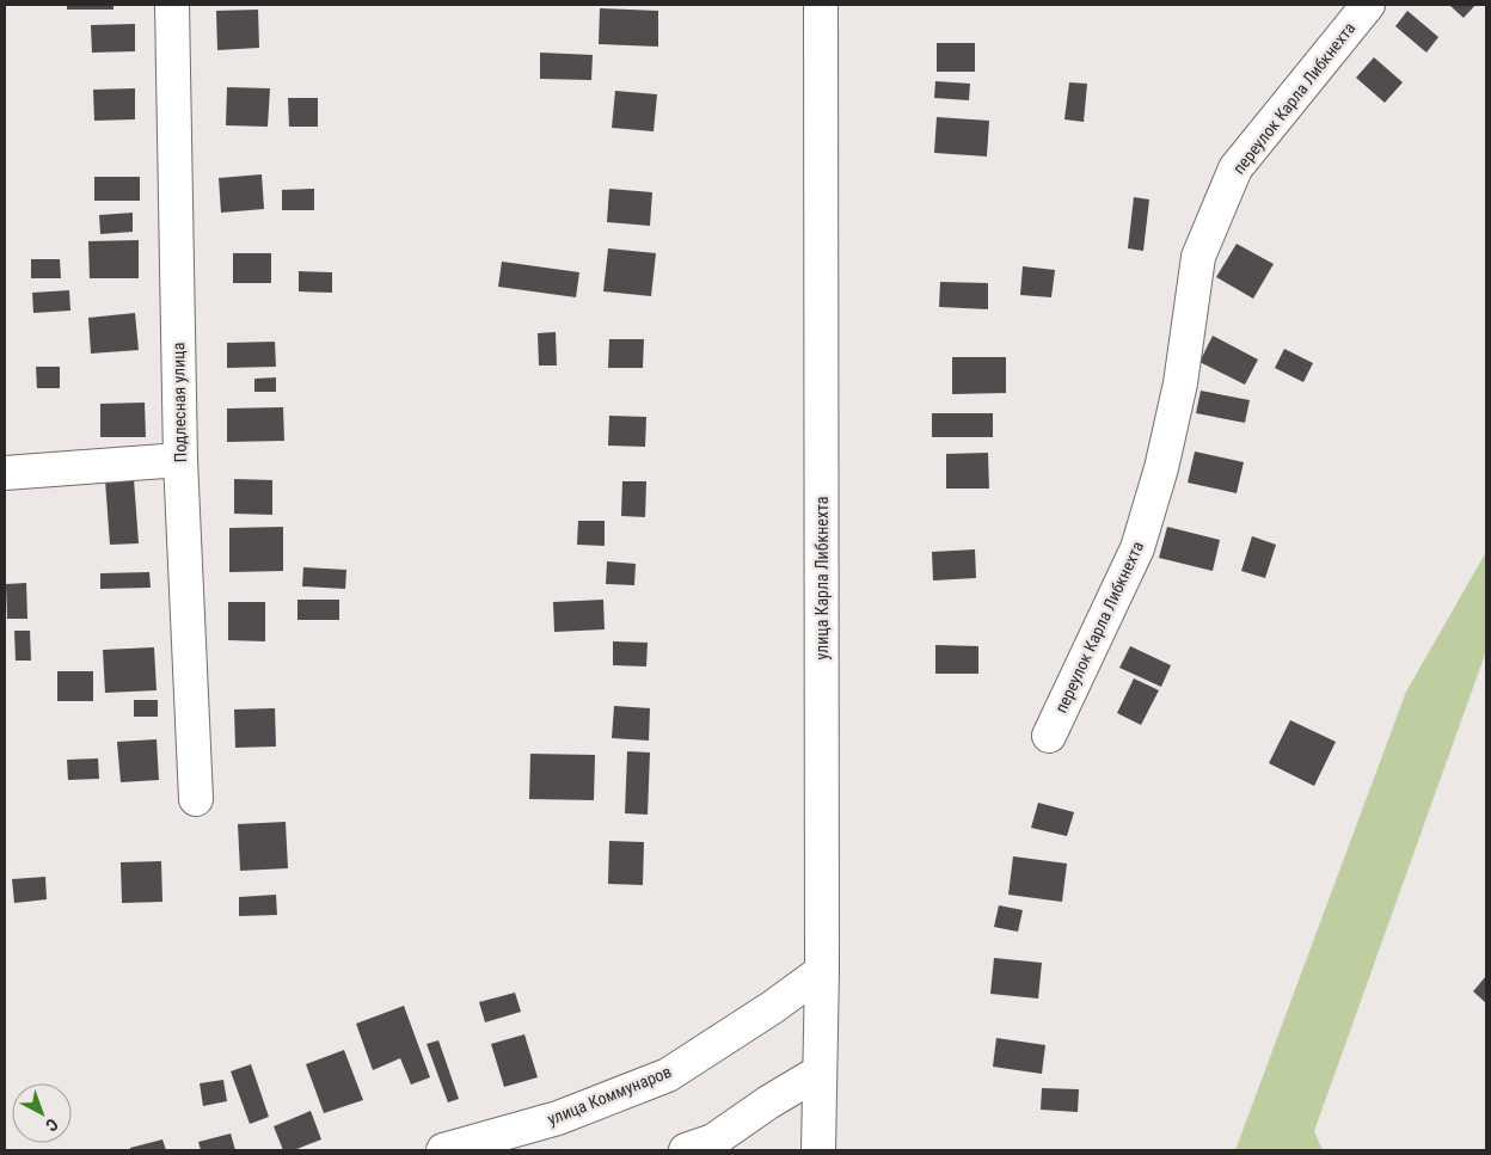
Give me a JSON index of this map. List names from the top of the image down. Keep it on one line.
{"streets":{"street":["переулок Карла Либкнехта","Подлесная улица","улица Карла Либкнехта","улица Коммунаров"]},"crossings":[["улица Карла Либкнехта","улица Коммунаров"]],"north":"bottom right"}
